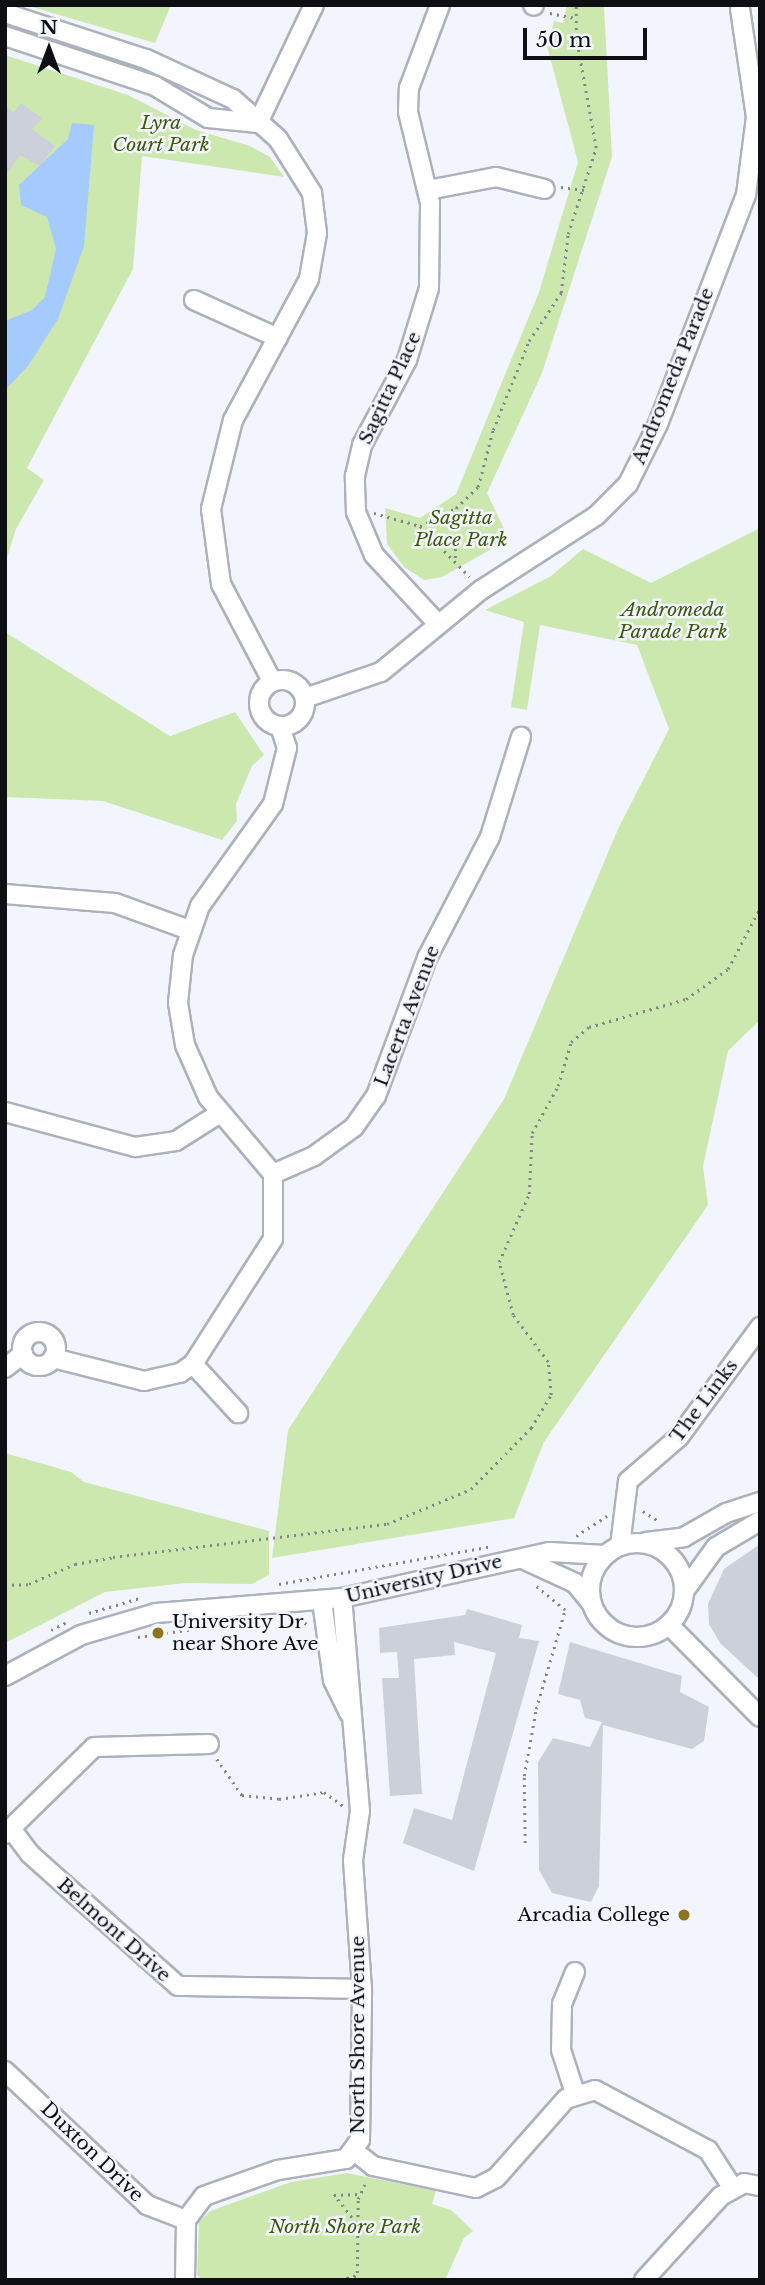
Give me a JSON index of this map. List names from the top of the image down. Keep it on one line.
{"streets":{"street":["Andromeda Parade","Sagitta Place","Lacerta Avenue","The Links","University Drive","Belmont Drive","North Shore Avenue","Duxton Drive"]},"crossings":[["Andromeda Parade","Sagitta Place"],["The Links","University Drive"],["University Drive","North Shore Avenue"],["Belmont Drive","North Shore Avenue"],["North Shore Avenue","Duxton Drive"]],"parks":["Lyra Court Park","Sagitta Place Park","Andromeda Parade Park","North Shore Park"],"places":["University Dr near Shore Ave","Arcadia College"],"scale_bar":"50 m","north":"top"}
